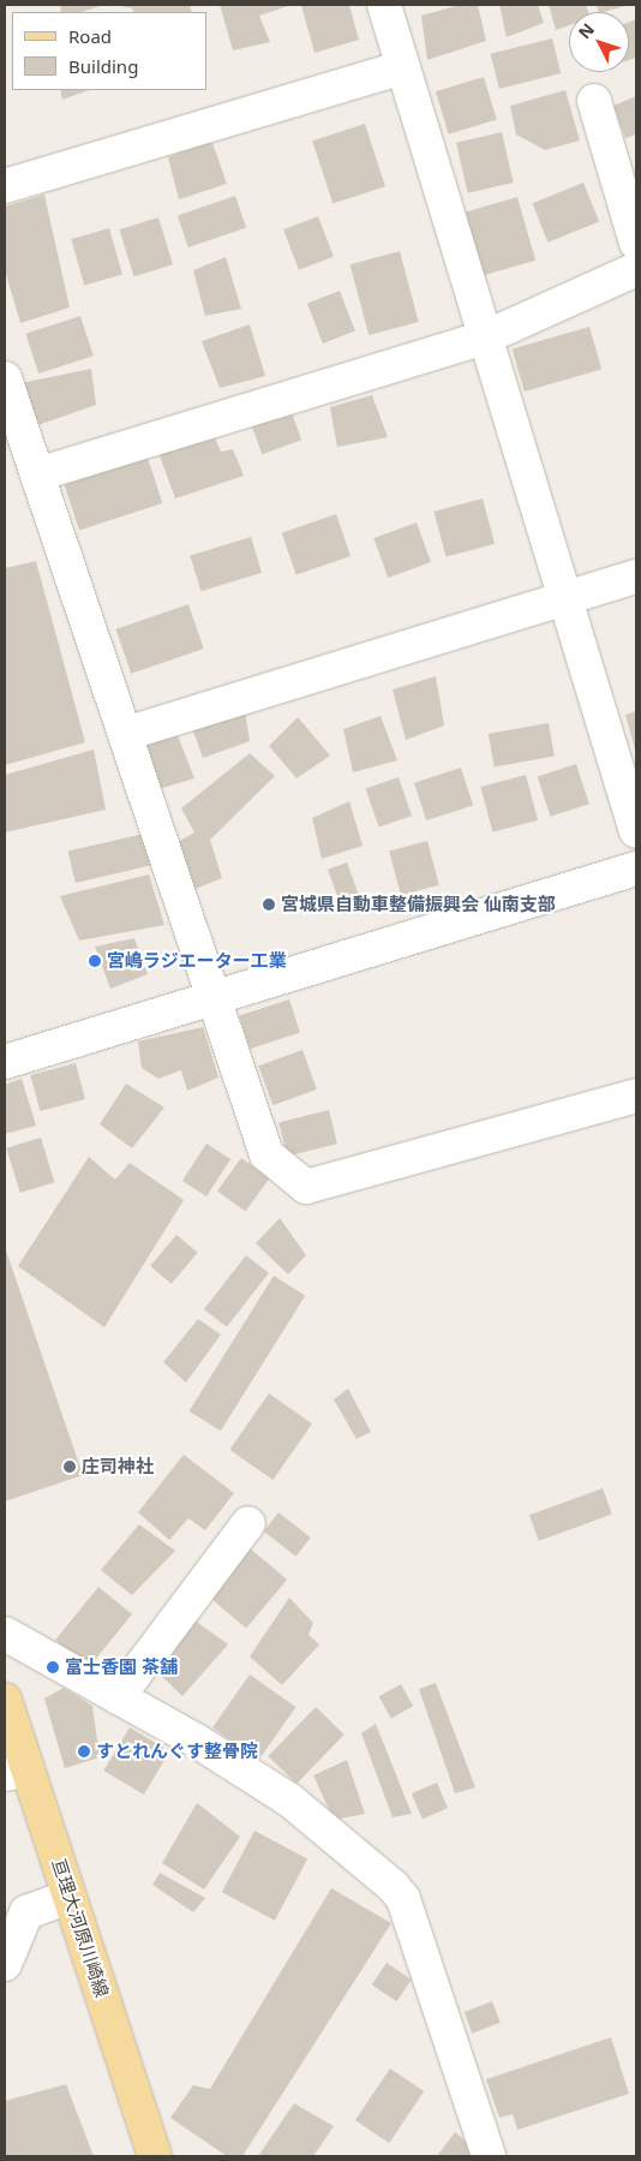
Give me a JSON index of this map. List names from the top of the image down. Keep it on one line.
{"streets":{"main road":["亘理大河原川崎線"]},"places":["宮城県自動車整備振興会 仙南支部","宮嶋ラジエーター工業","庄司神社","富士香園 茶舗","すとれんぐす整骨院"],"legend":["Road","Building"],"north":"top left"}
